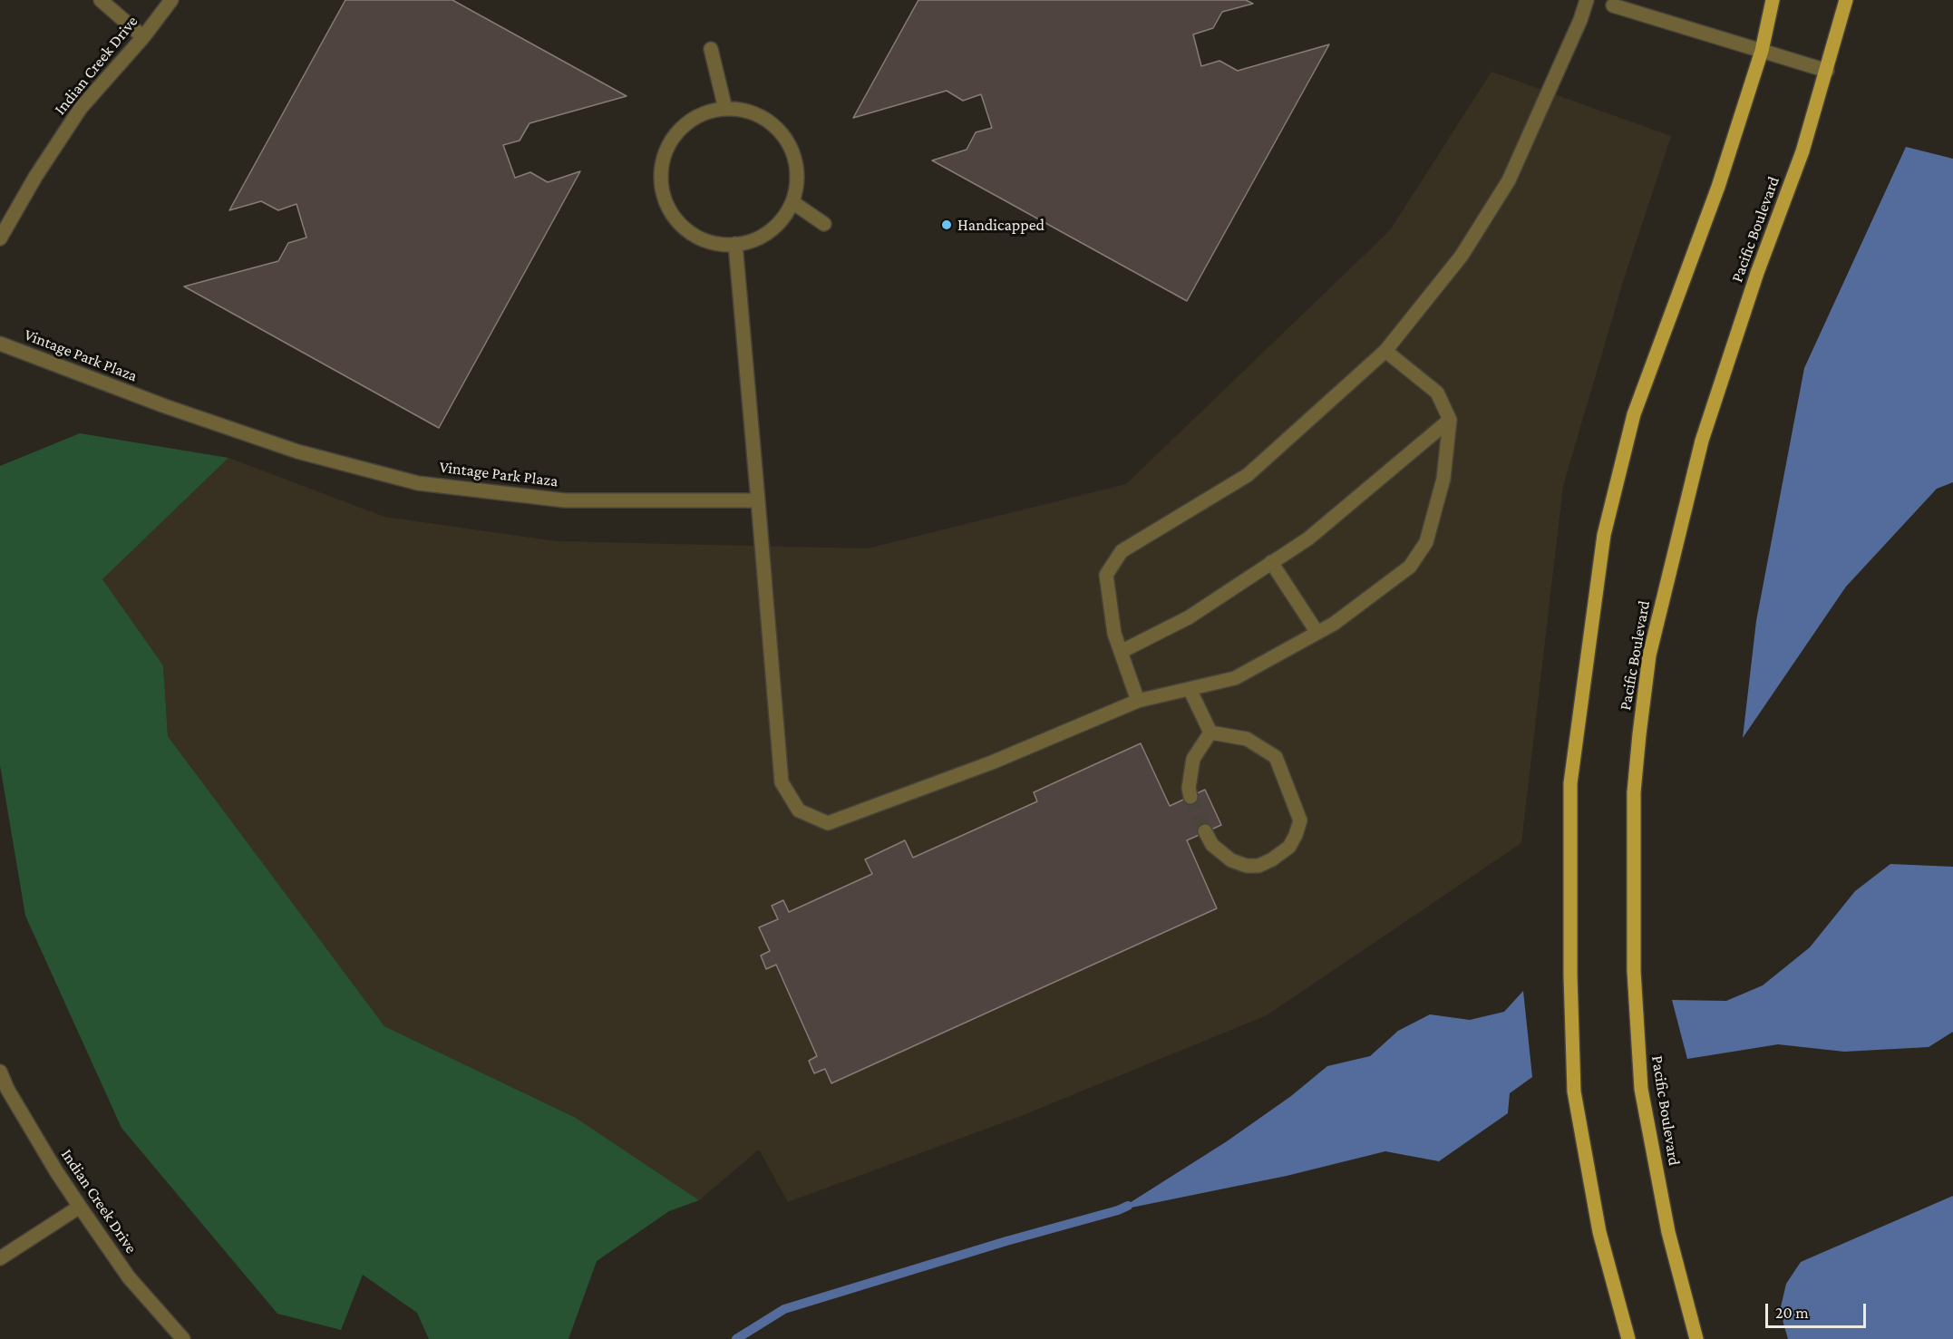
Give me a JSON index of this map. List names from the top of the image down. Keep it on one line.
{"streets":{"main road":["Pacific Boulevard"],"street":["Indian Creek Drive","Vintage Park Plaza"]},"places":["Handicapped"],"scale_bar":"20 m"}
